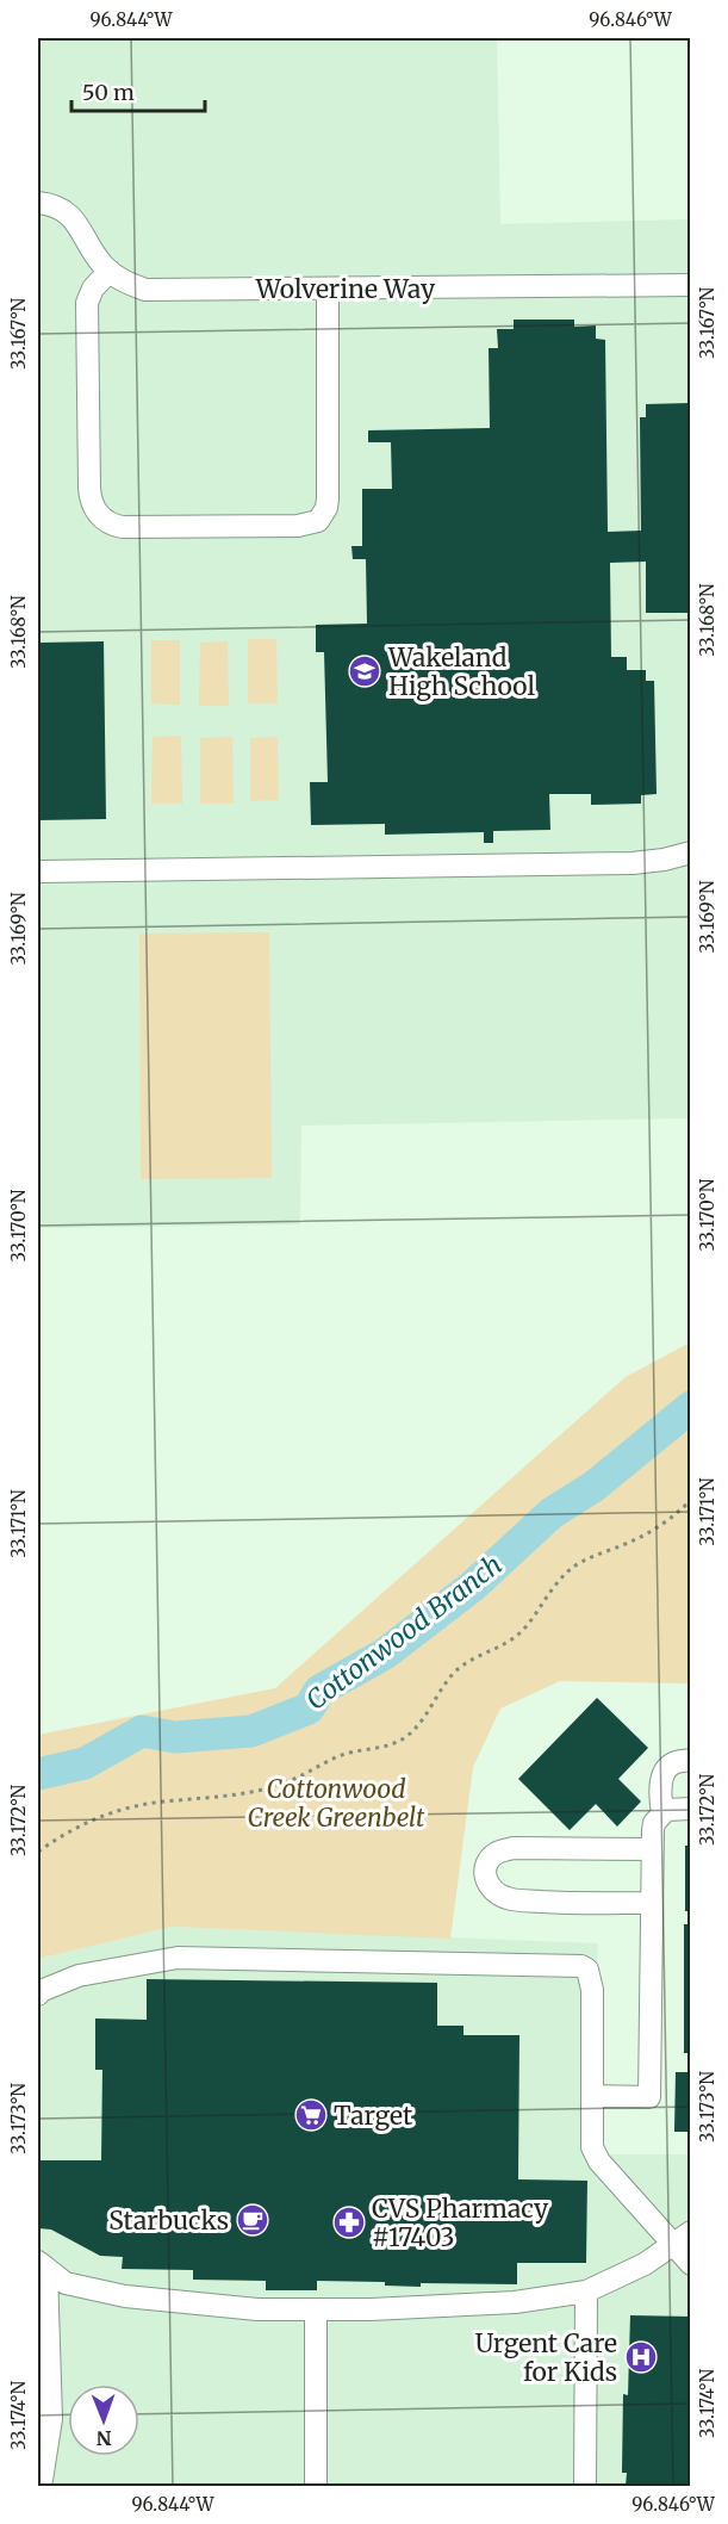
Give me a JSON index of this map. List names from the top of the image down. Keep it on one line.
{"streets":{"street":["Wolverine Way"]},"water":["Cottonwood Branch"],"parks":["Cottonwood Creek Greenbelt"],"places":{"school or university":["Wakeland High School"],"supermarket":["Target"],"cafe":["Starbucks"],"pharmacy":["CVS Pharmacy #17403"],"hospital":["Urgent Care for Kids"]},"scale_bar":"50 m","north":"bottom","coordinates":["96.844°W","96.846°W","33.167°N","33.168°N","33.169°N","33.170°N","33.171°N","33.172°N","33.173°N","33.174°N"]}
